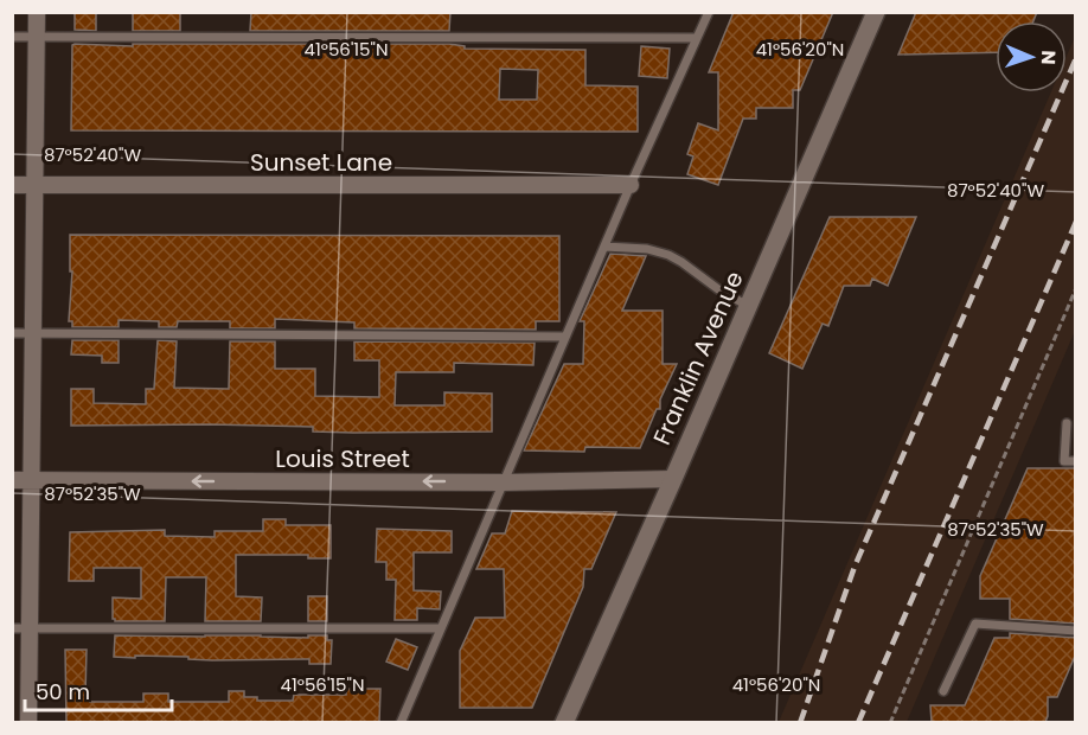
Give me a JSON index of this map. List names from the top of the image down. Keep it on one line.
{"streets":{"main road":["Franklin Avenue"],"street":["Sunset Lane","Louis Street"]},"crossings":[["Franklin Avenue","Louis Street"]],"one_way":["Louis Street"],"scale_bar":"50 m","north":"right","coordinates":["41°56'15\"N","41°56'20\"N","87°52'40\"W","87°52'35\"W"]}
